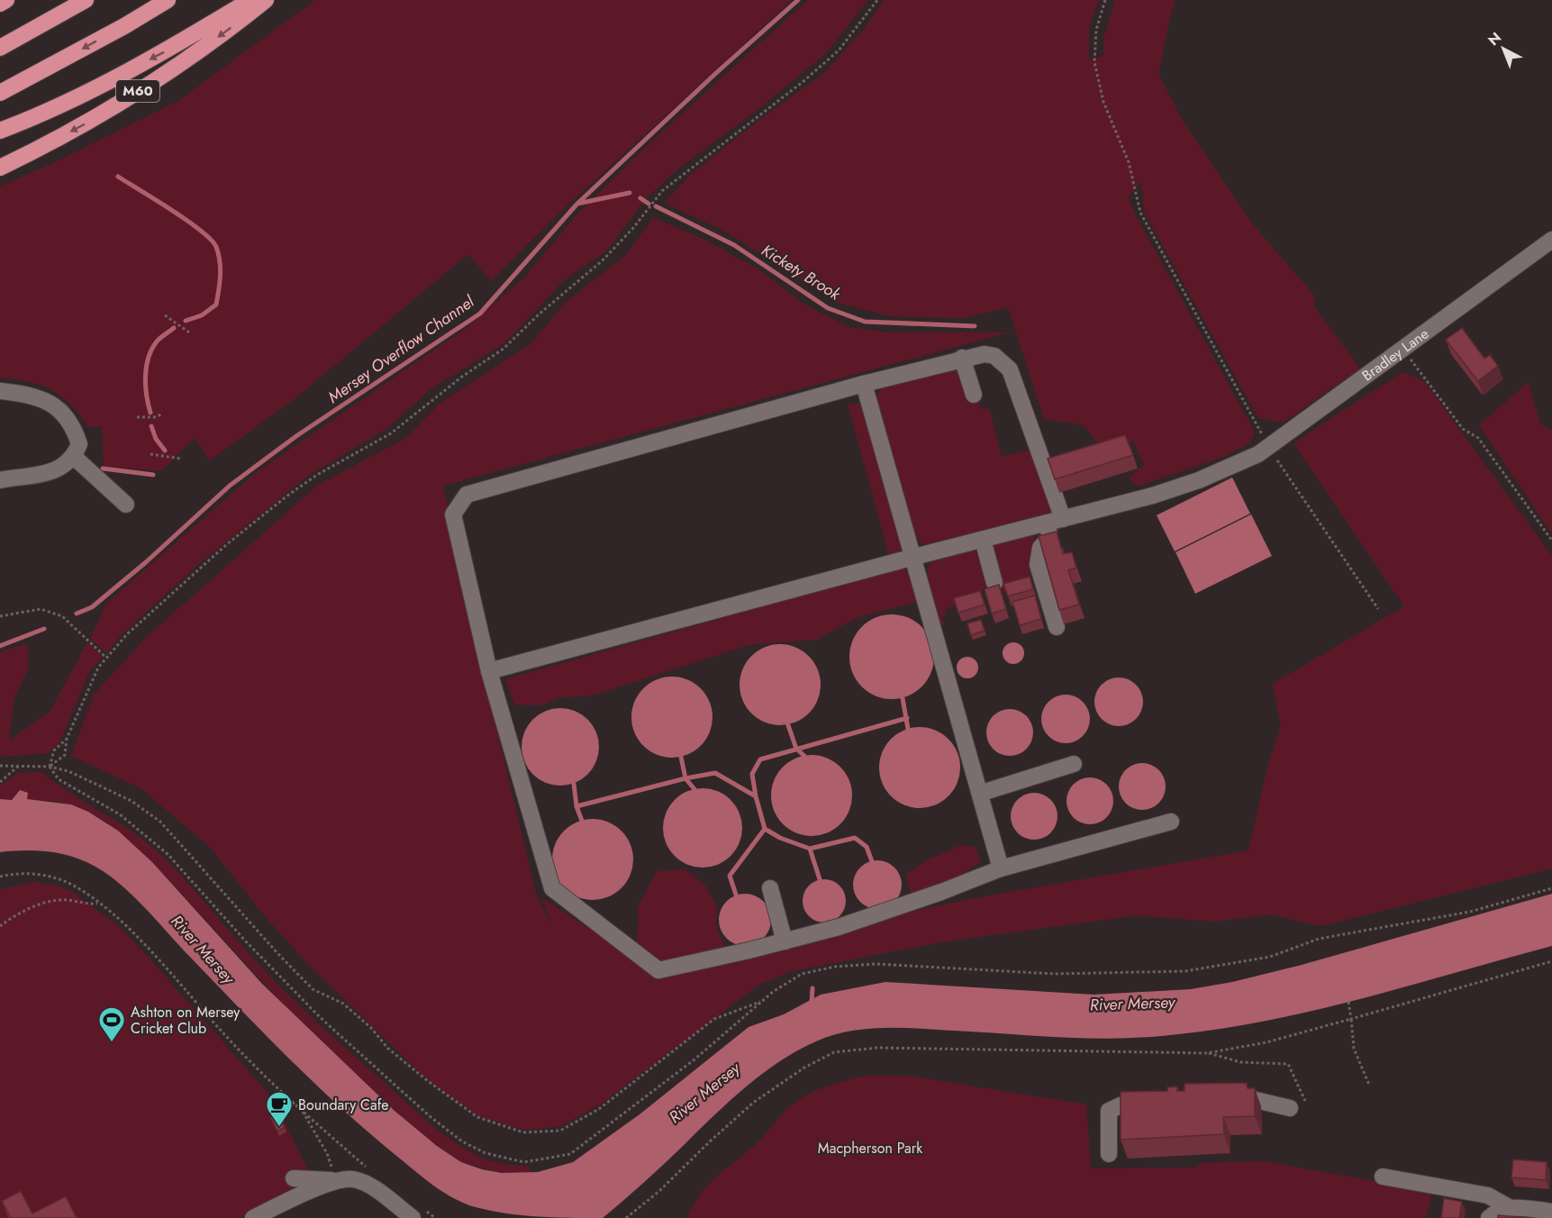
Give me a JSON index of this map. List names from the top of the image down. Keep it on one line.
{"streets":{"highway":["M60"],"street":["Bradley Lane"]},"water":["Kickety Brook","Mersey Overflow Channel","River Mersey"],"parks":["Macpherson Park"],"places":{"sports":["Ashton on Mersey Cricket Club"],"cafe":["Boundary Cafe"]},"north":"top left"}
